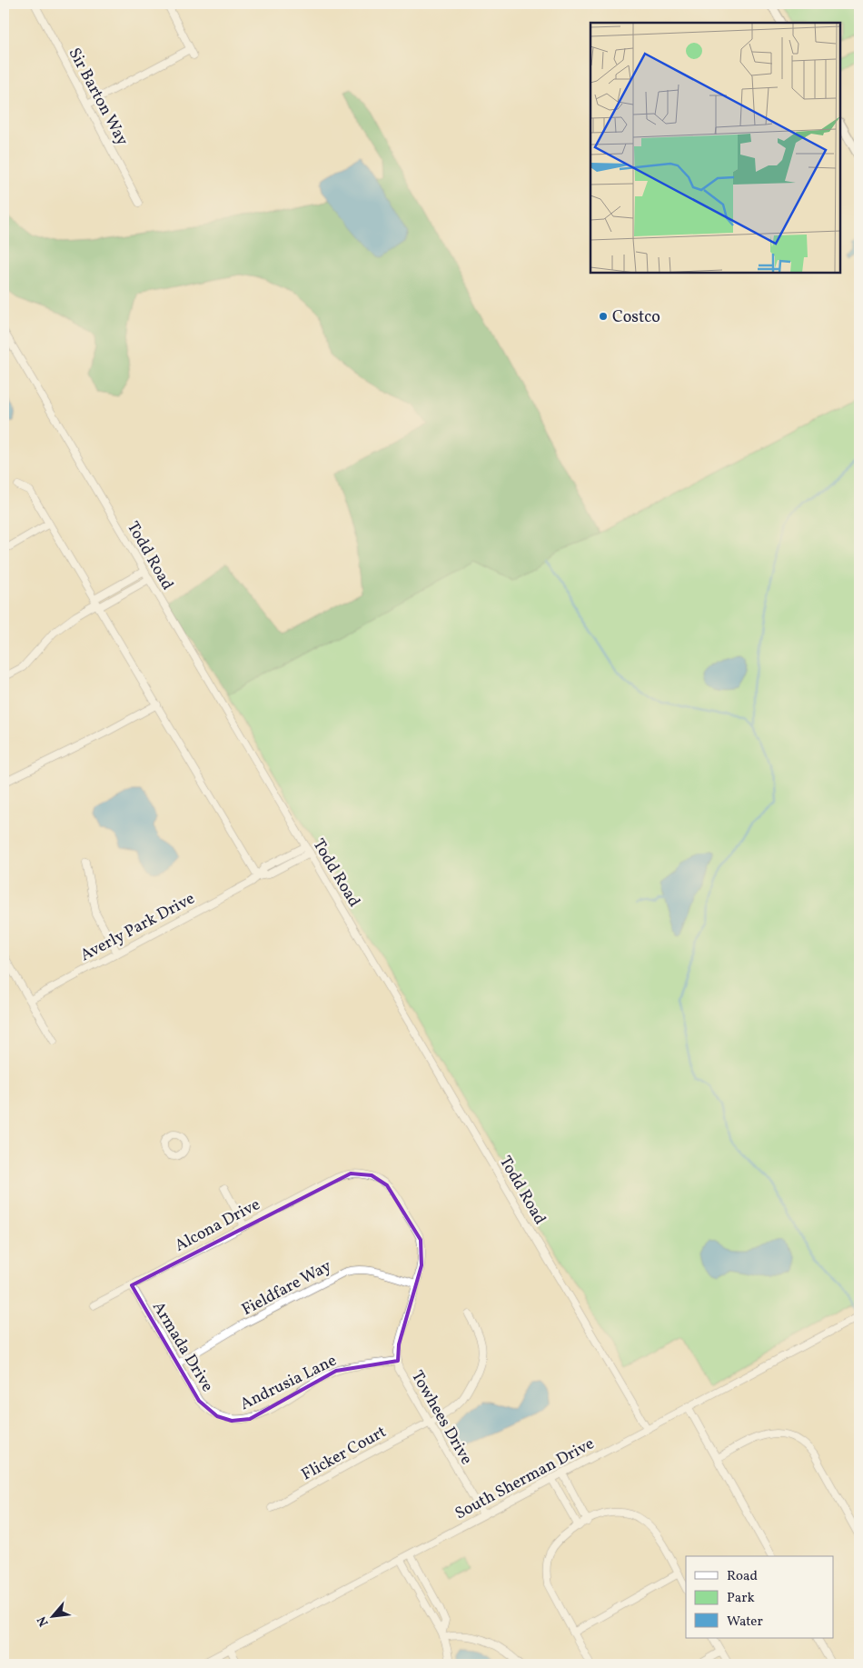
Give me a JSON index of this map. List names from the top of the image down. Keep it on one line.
{"streets":{"street":["Sir Barton Way","Todd Road","Averly Park Drive","Alcona Drive","Fieldfare Way","Armada Drive","Andrusia Lane","Towhees Drive","Flicker Court","South Sherman Drive"]},"crossings":[["Todd Road","Averly Park Drive"],["Todd Road","South Sherman Drive"],["Alcona Drive","Armada Drive"],["Alcona Drive","Towhees Drive"],["Fieldfare Way","Armada Drive"],["Fieldfare Way","Towhees Drive"],["Armada Drive","Andrusia Lane"],["Andrusia Lane","Towhees Drive"],["Towhees Drive","Flicker Court"],["Towhees Drive","South Sherman Drive"]],"places":["Costco"],"legend":["Road","Park","Water"],"north":"bottom left"}
